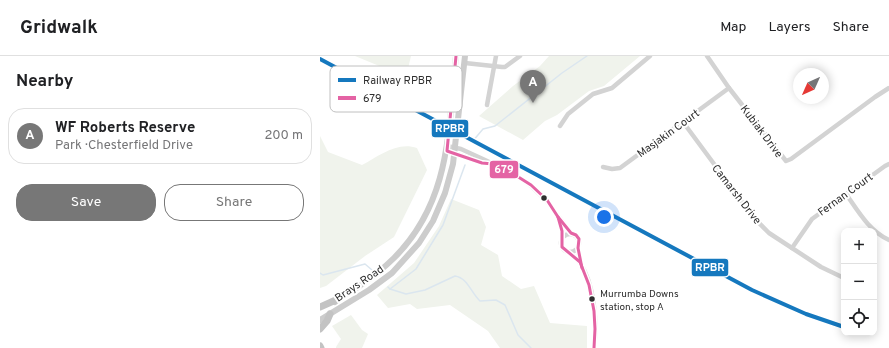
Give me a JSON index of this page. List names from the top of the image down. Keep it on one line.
{"streets":{"main road":["Brays Road"],"street":["Kubiak Drive","Masjakin Court","Camarsh Drive","Fernan Court"]},"crossings":[["Kubiak Drive","Masjakin Court"],["Masjakin Court","Camarsh Drive"],["Camarsh Drive","Fernan Court"]],"places":["Murrumba Downs station, stop A"],"lines":["transit line 679","rail line RPBR"],"legend":["Railway RPBR","679"],"north":"bottom left","page":{"header":"Gridwalk","nav":["Map","Layers","Share"],"heading":"Nearby","pins":"A","list":[{"mark":"A","name":"WF Roberts Reserve","note":"Park · Chesterfield Drive","value":"200 m"}],"buttons":["Save","Share"],"map_buttons":["+","−"]}}
